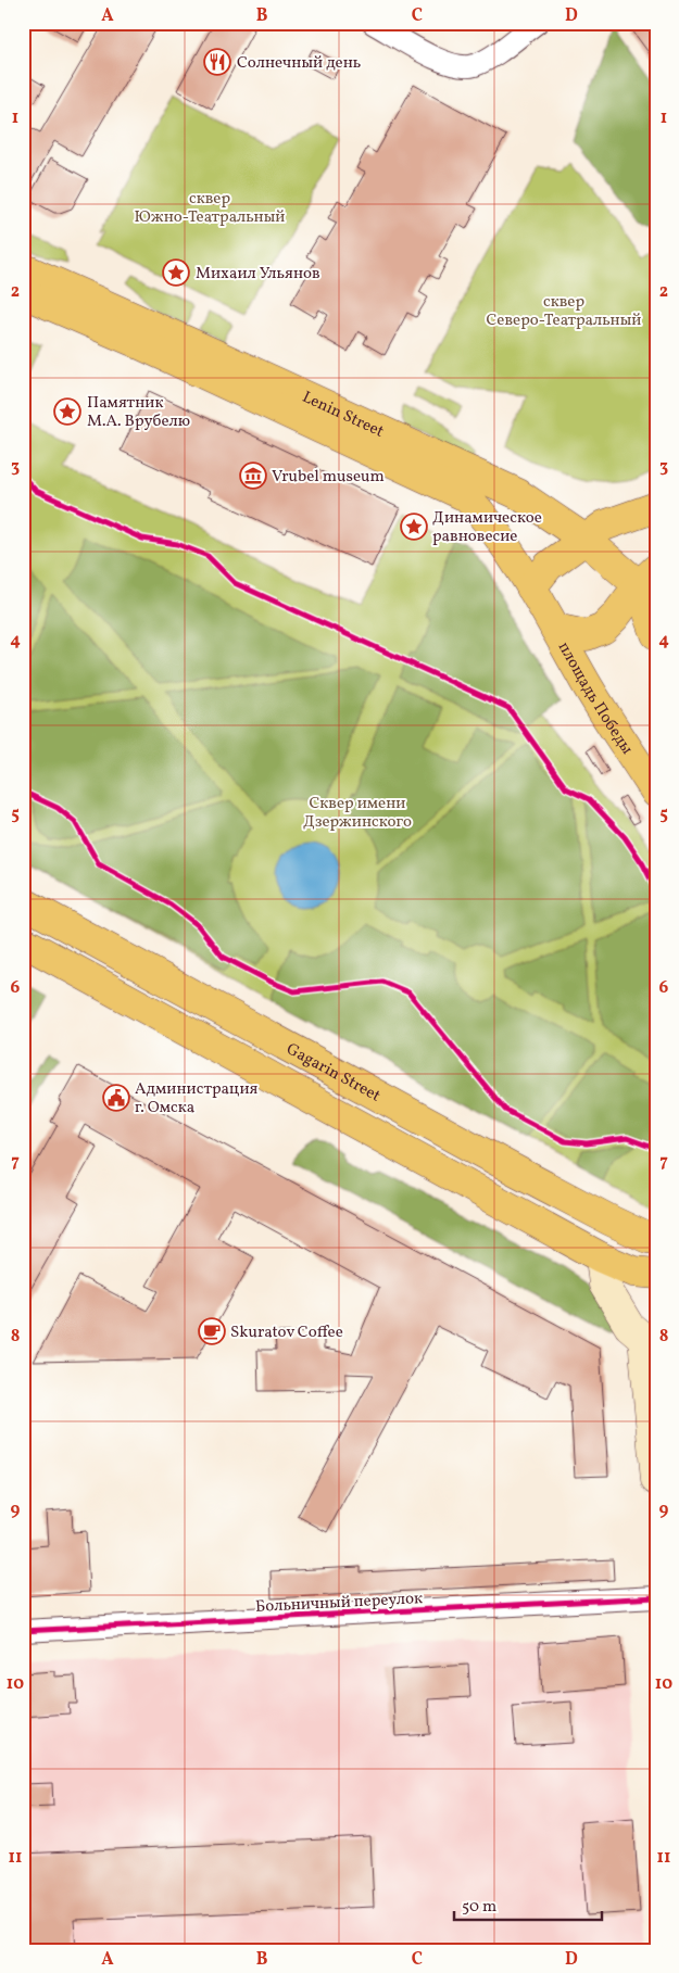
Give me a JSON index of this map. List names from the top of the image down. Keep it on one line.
{"streets":{"main road":["Lenin Street","площадь Победы","Gagarin Street"],"street":["Больничный переулок"]},"crossings":[["Lenin Street","площадь Победы"]],"parks":["сквер Южно-Театральный","сквер Северо-Театральный","Сквер имени Дзержинского"],"places":{"restaurant":["Солнечный день"],"place":["Михаил Ульянов","Памятник М.А. Врубелю","Динамическое равновесие"],"museum":["Vrubel museum"],"public building":["Администрация г. Омска"],"cafe":["Skuratov Coffee"]},"scale_bar":"50 m","grid":{"columns":["A","B","C","D"],"rows":["1","2","3","4","5","6","7","8","9","10","11"]}}
